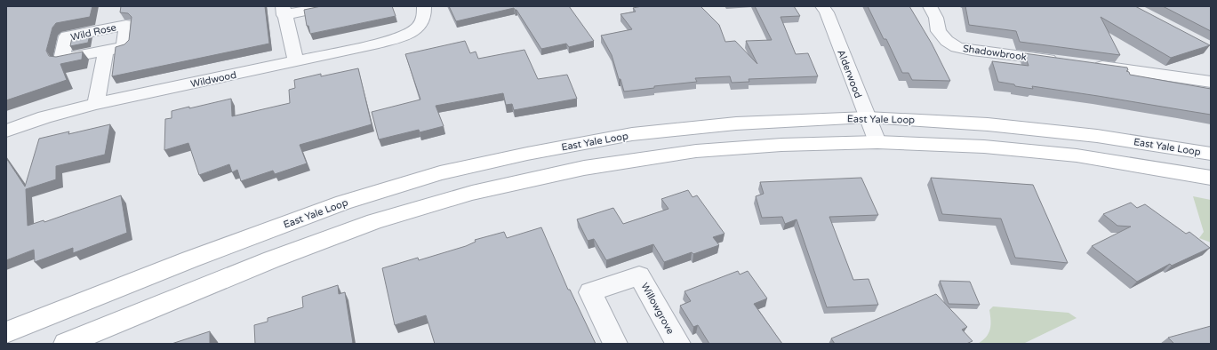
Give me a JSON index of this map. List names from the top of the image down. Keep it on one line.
{"streets":{"main road":["East Yale Loop"],"street":["Shadowbrook","Alderwood","Wildwood","Willowgrove"]},"crossings":[["Alderwood","East Yale Loop"]]}
